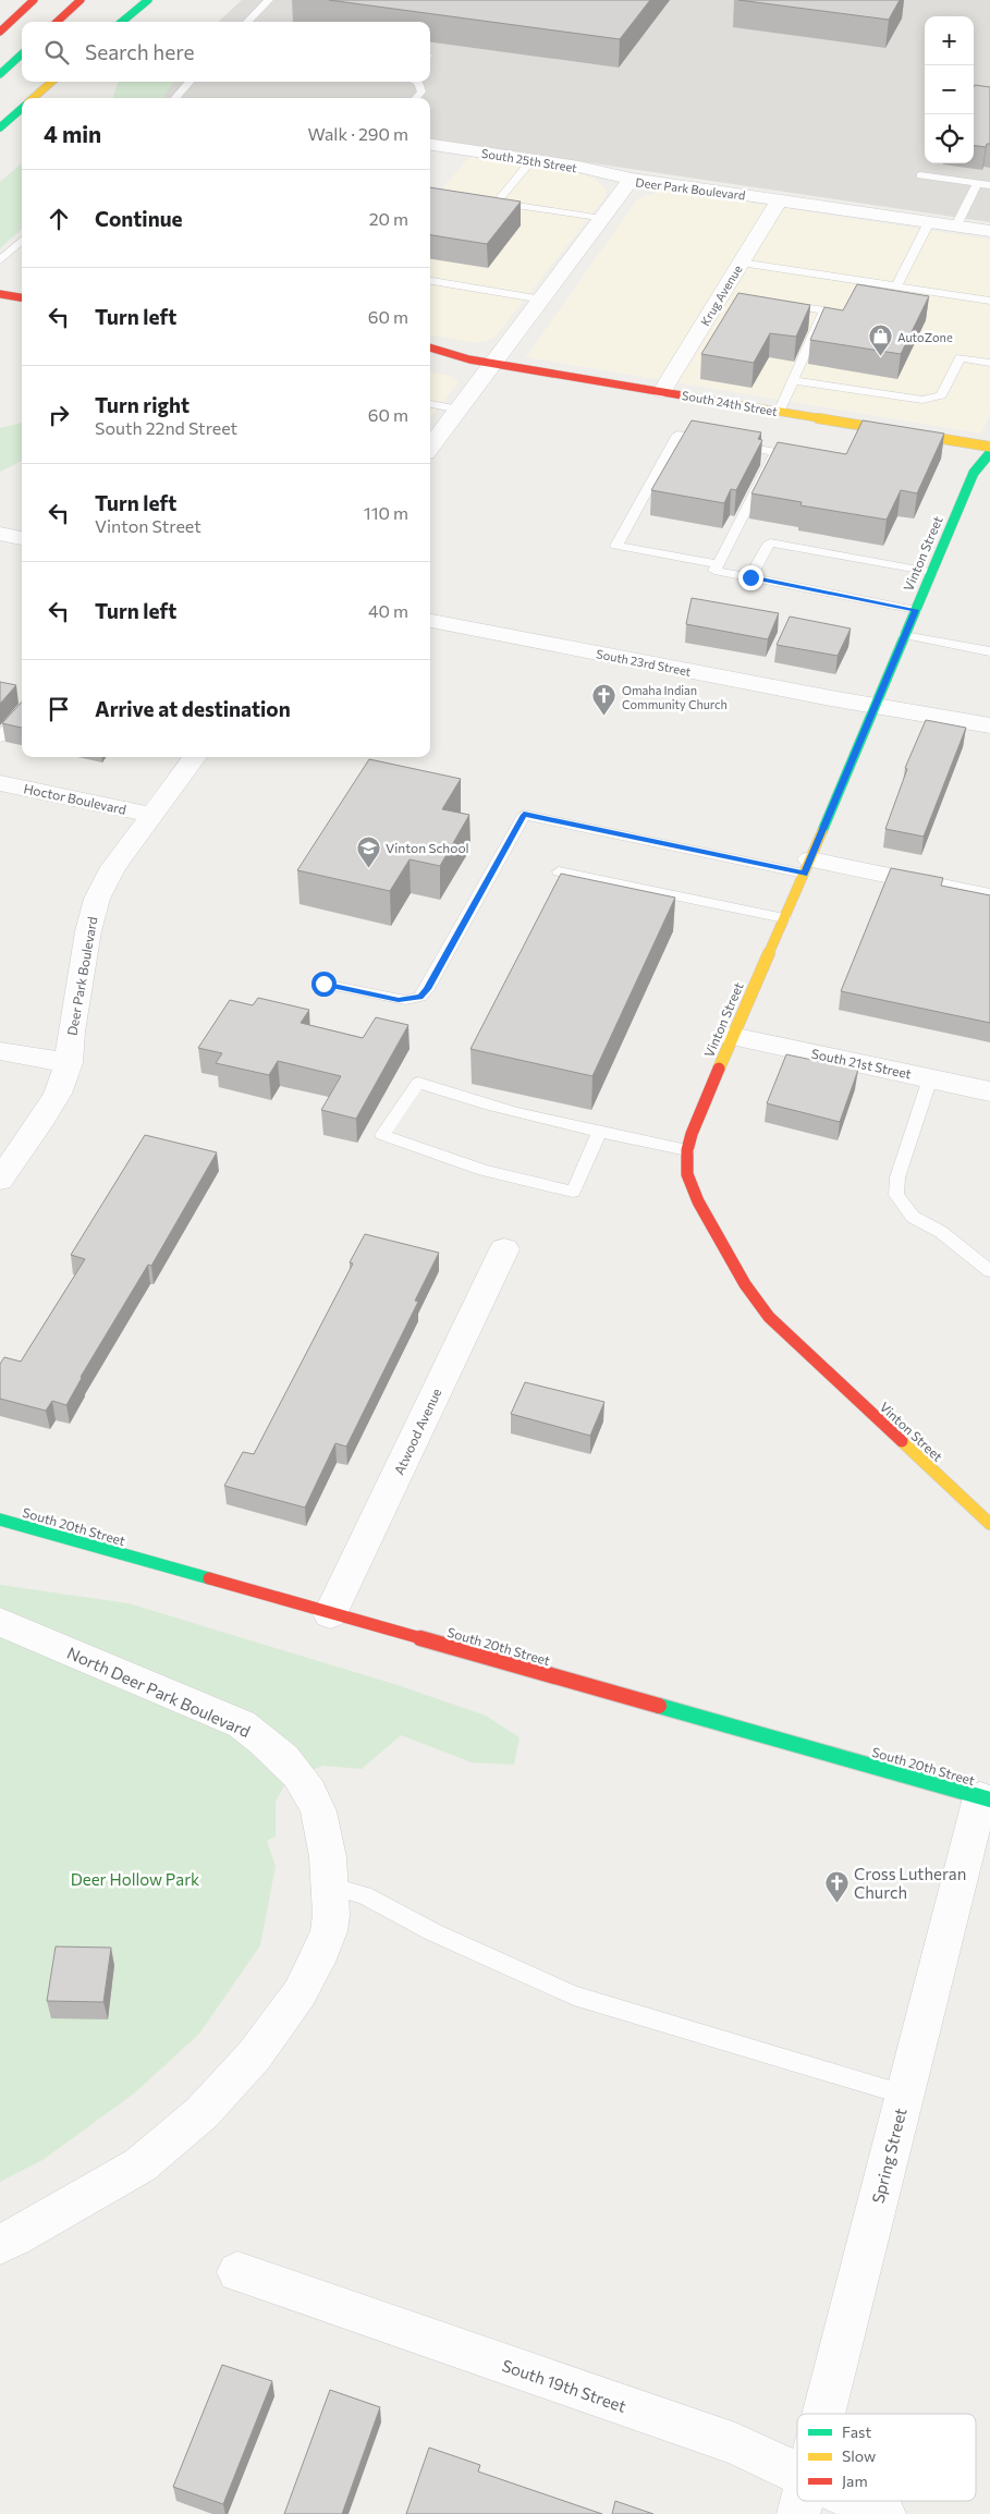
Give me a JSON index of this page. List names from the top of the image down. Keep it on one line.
{"streets":{"main road":["South 24th Street","Vinton Street","South 20th Street"],"street":["South 25th Street","Deer Park Boulevard","Krug Avenue","South 23rd Street","Hoctor Boulevard","South 21st Street","Atwood Avenue","North Deer Park Boulevard","Spring Street","South 19th Street"]},"crossings":[["South 25th Street","Deer Park Boulevard"],["Deer Park Boulevard","Krug Avenue"],["Deer Park Boulevard","South 24th Street"],["Deer Park Boulevard","Hoctor Boulevard"],["Krug Avenue","South 24th Street"],["Vinton Street","South 23rd Street"],["Vinton Street","South 21st Street"],["Atwood Avenue","South 20th Street"],["South 20th Street","Spring Street"]],"parks":["Deer Hollow Park"],"places":{"shop":["AutoZone"],"church":["Omaha Indian Community Church","Cross Lutheran Church"],"school or university":["Vinton School"]},"legend":["Fast","Slow","Jam"],"page":{"map_buttons":["+","−"],"search":"Search here","heading":["4 min","Walk · 290 m"],"list":[["Continue","20 m"],["Turn left","60 m"],["Turn right","South 22nd Street","60 m"],["Turn left","Vinton Street","110 m"],["Turn left","40 m"],"Arrive at destination"]}}
